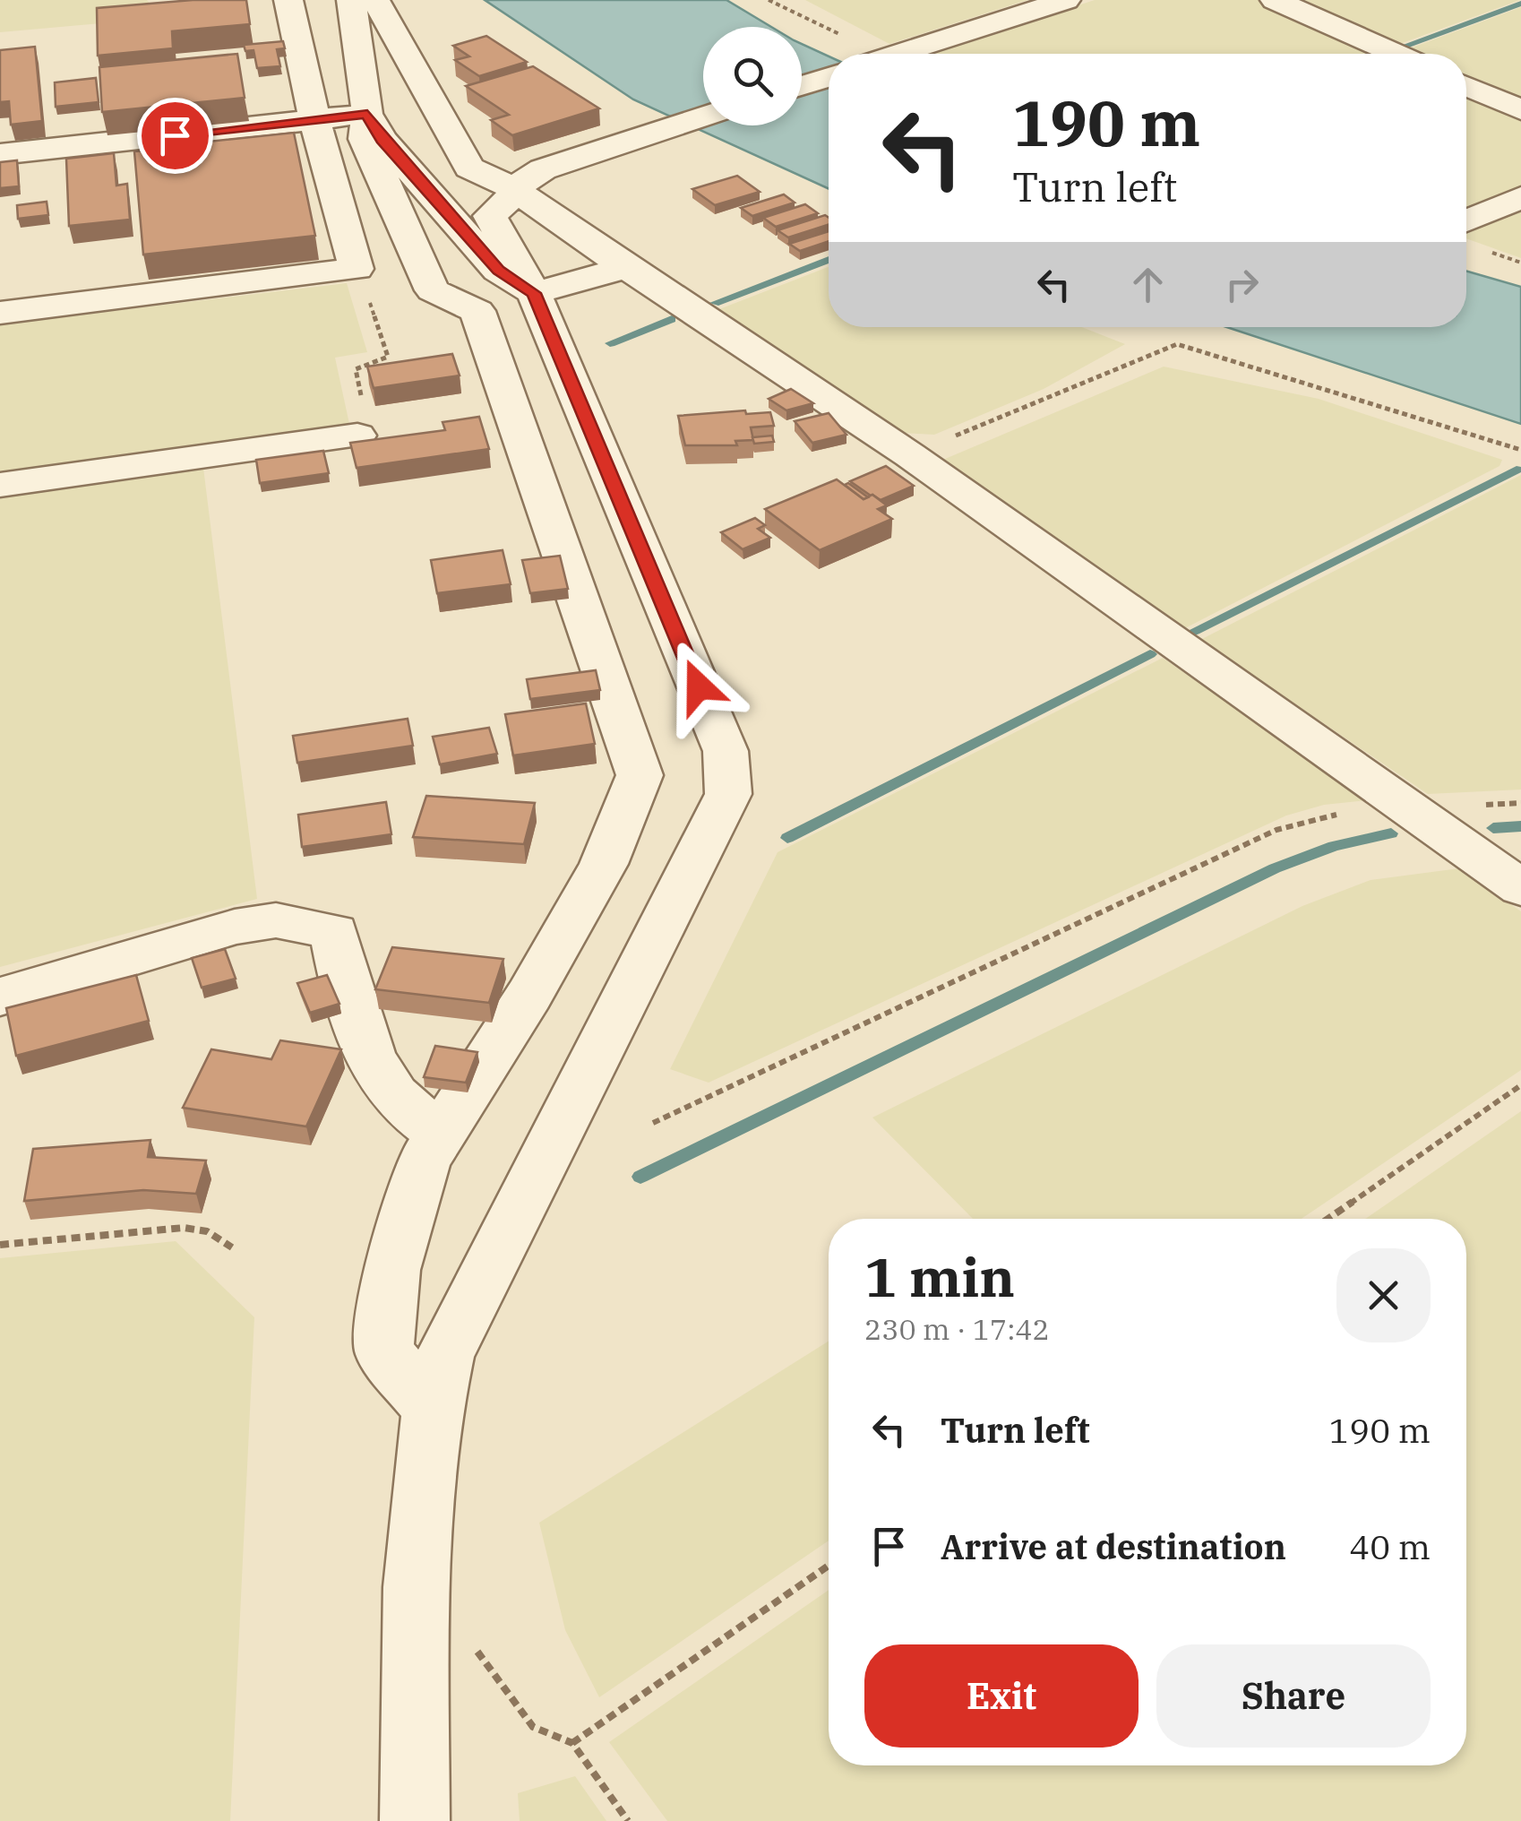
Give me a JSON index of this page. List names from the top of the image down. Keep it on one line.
{"page":{"turn":["190 m","Turn left"],"heading":["1 min","230 m · 17:42"],"list":[{"name":"Turn left","value":"190 m"},{"name":"Arrive at destination","value":"40 m"}],"buttons":["Exit","Share"]}}
